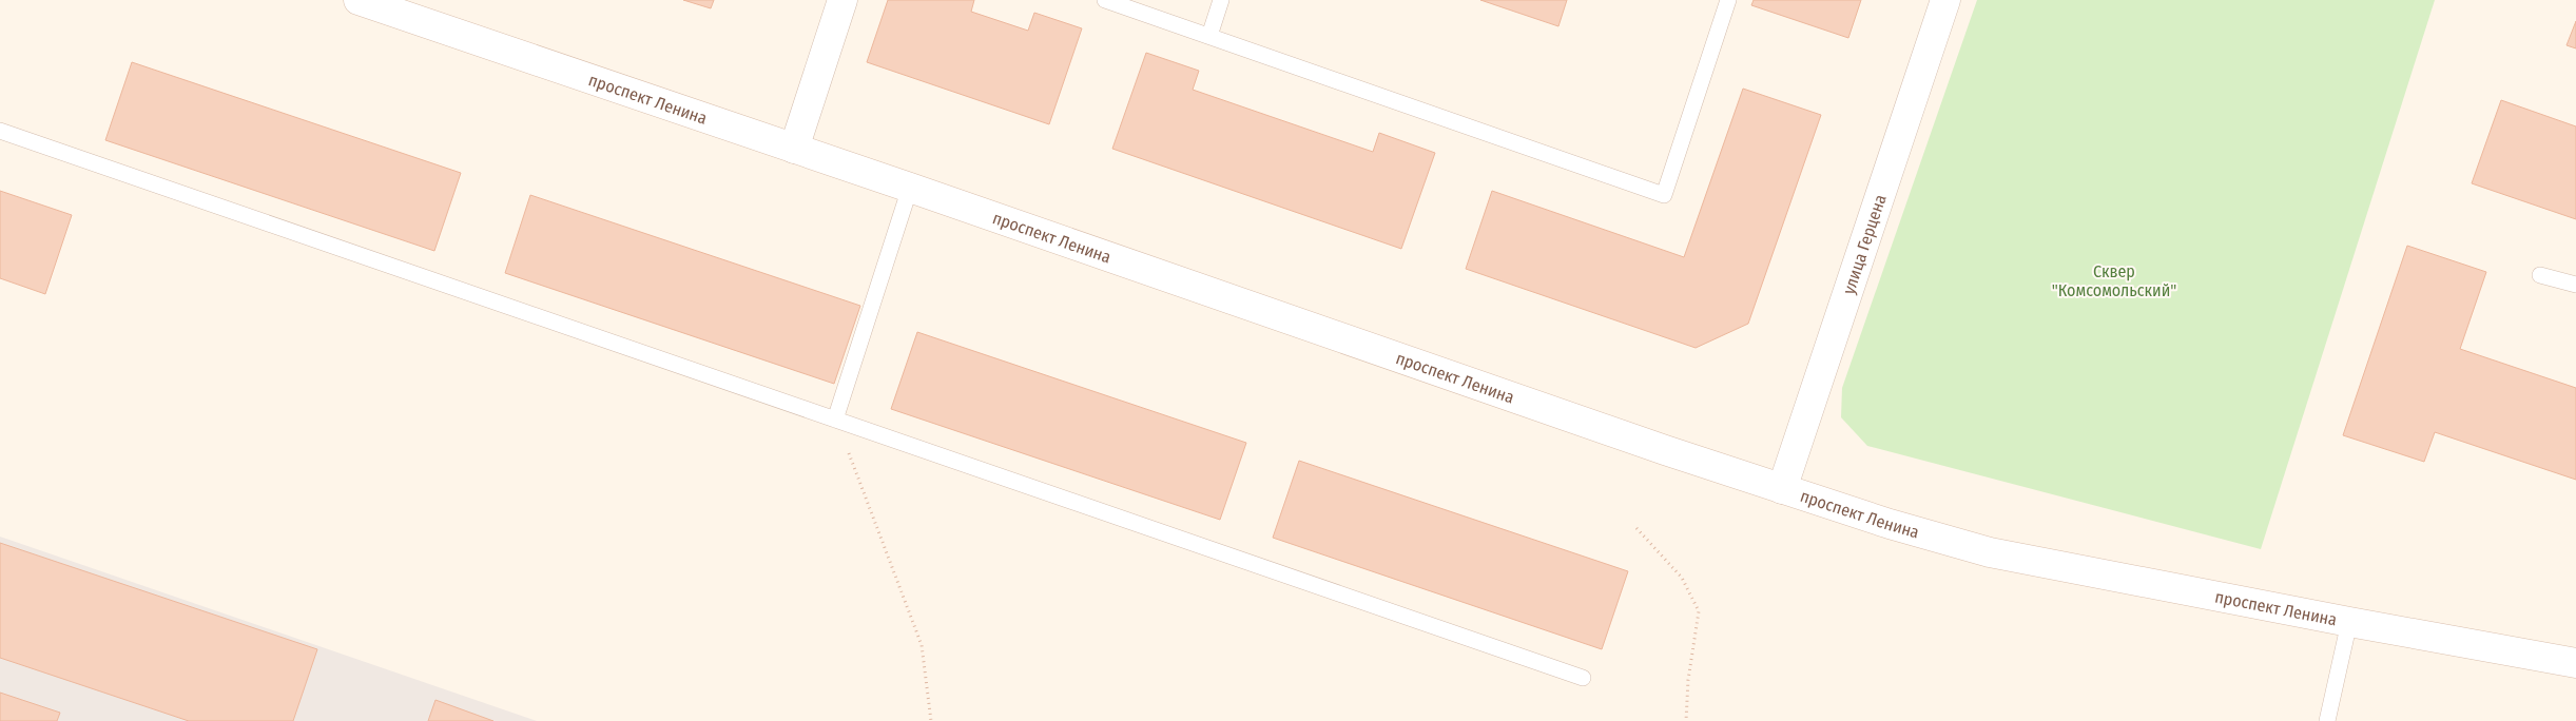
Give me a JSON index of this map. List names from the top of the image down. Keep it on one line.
{"streets":{"street":["проспект Ленина","улица Герцена"]},"crossings":[["проспект Ленина","улица Герцена"]],"parks":["Сквер \"Комсомольский\""]}
